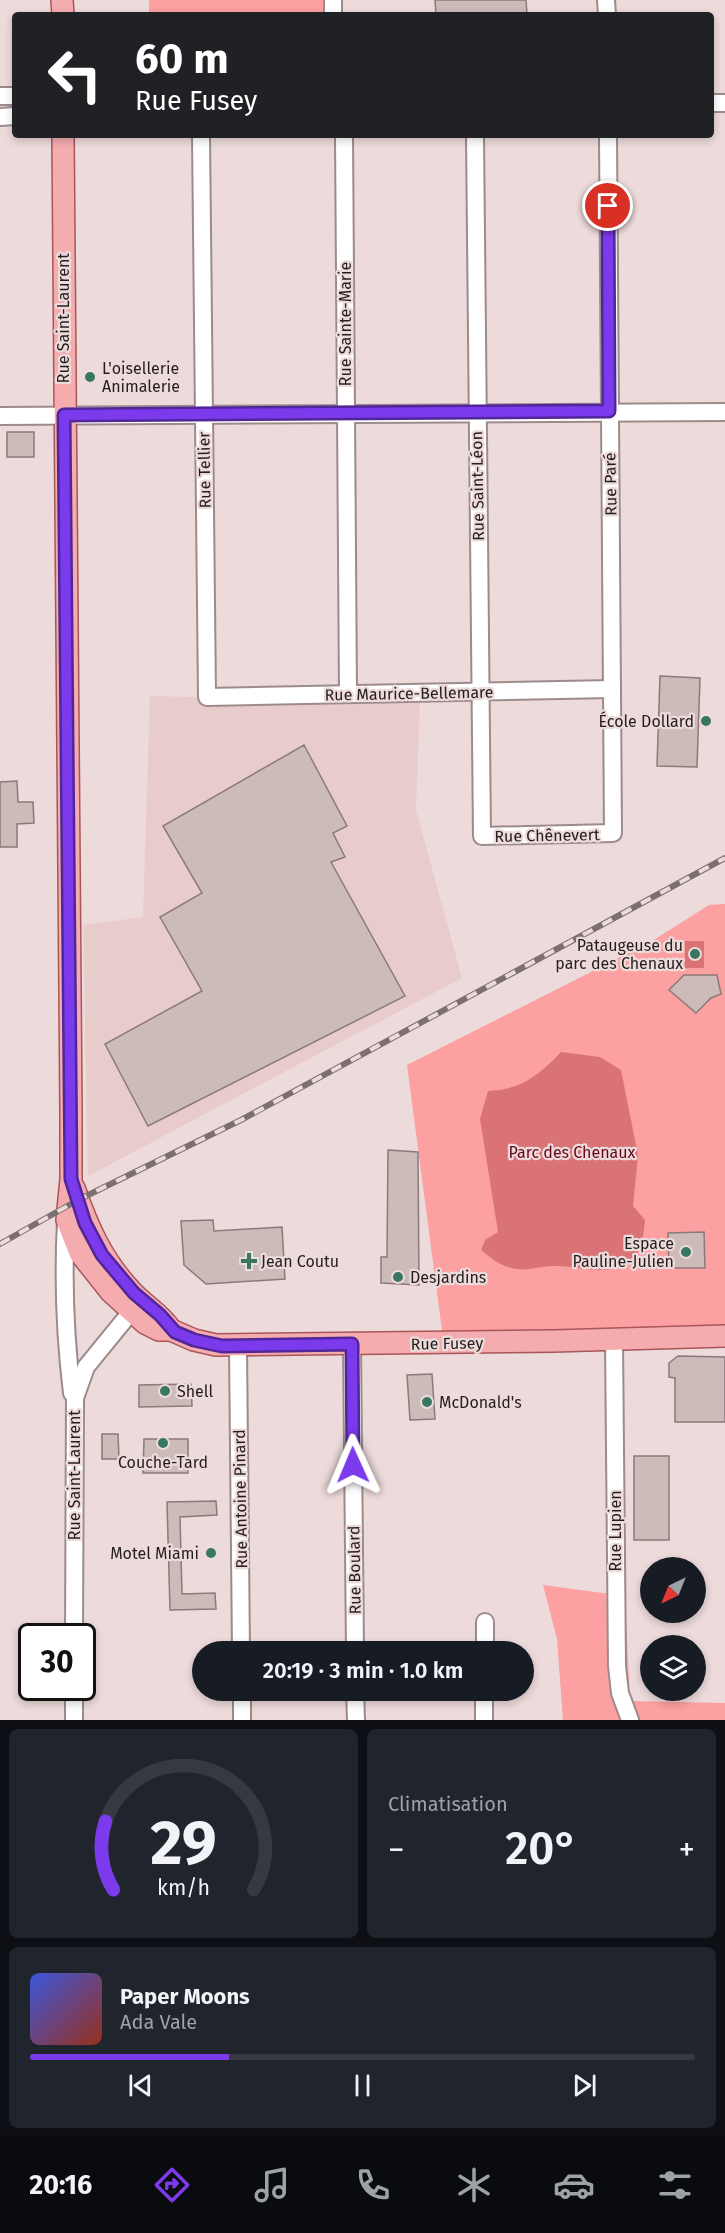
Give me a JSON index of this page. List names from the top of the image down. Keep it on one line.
{"streets":{"main road":["Rue Saint-Laurent","Rue Fusey"],"street":["Rue Sainte-Marie","Rue Tellier","Rue Paré","Rue Saint-Léon","Rue Maurice-Bellemare","Rue Chênevert","Rue Antoine Pinard","Rue Lupien","Rue Boulard"]},"crossings":[["Rue Saint-Laurent","Rue Fusey"],["Rue Sainte-Marie","Rue Maurice-Bellemare"],["Rue Tellier","Rue Maurice-Bellemare"],["Rue Paré","Rue Maurice-Bellemare"],["Rue Paré","Rue Chênevert"],["Rue Saint-Léon","Rue Maurice-Bellemare"],["Rue Saint-Léon","Rue Chênevert"],["Rue Fusey","Rue Antoine Pinard"],["Rue Fusey","Rue Lupien"],["Rue Fusey","Rue Boulard"]],"parks":["Parc des Chenaux"],"places":{"other":["L'oisellerie Animalerie","École Dollard","Pataugeuse du parc des Chenaux","Espace Pauline-Julien","Desjardins","Shell","McDonald's","Couche-Tard","Motel Miami"],"health":["Jean Coutu"]},"north":"bottom left","page":{"turn":["60 m","Rue Fusey"],"limit":"30","trip":"20:19 · 3 min · 1.0 km","tile":"Climatisation","heat":["−","20°","+"],"song":["Paper Moons","Ada Vale"],"tabs":"20:16","gauge":["29","km/h"]}}
